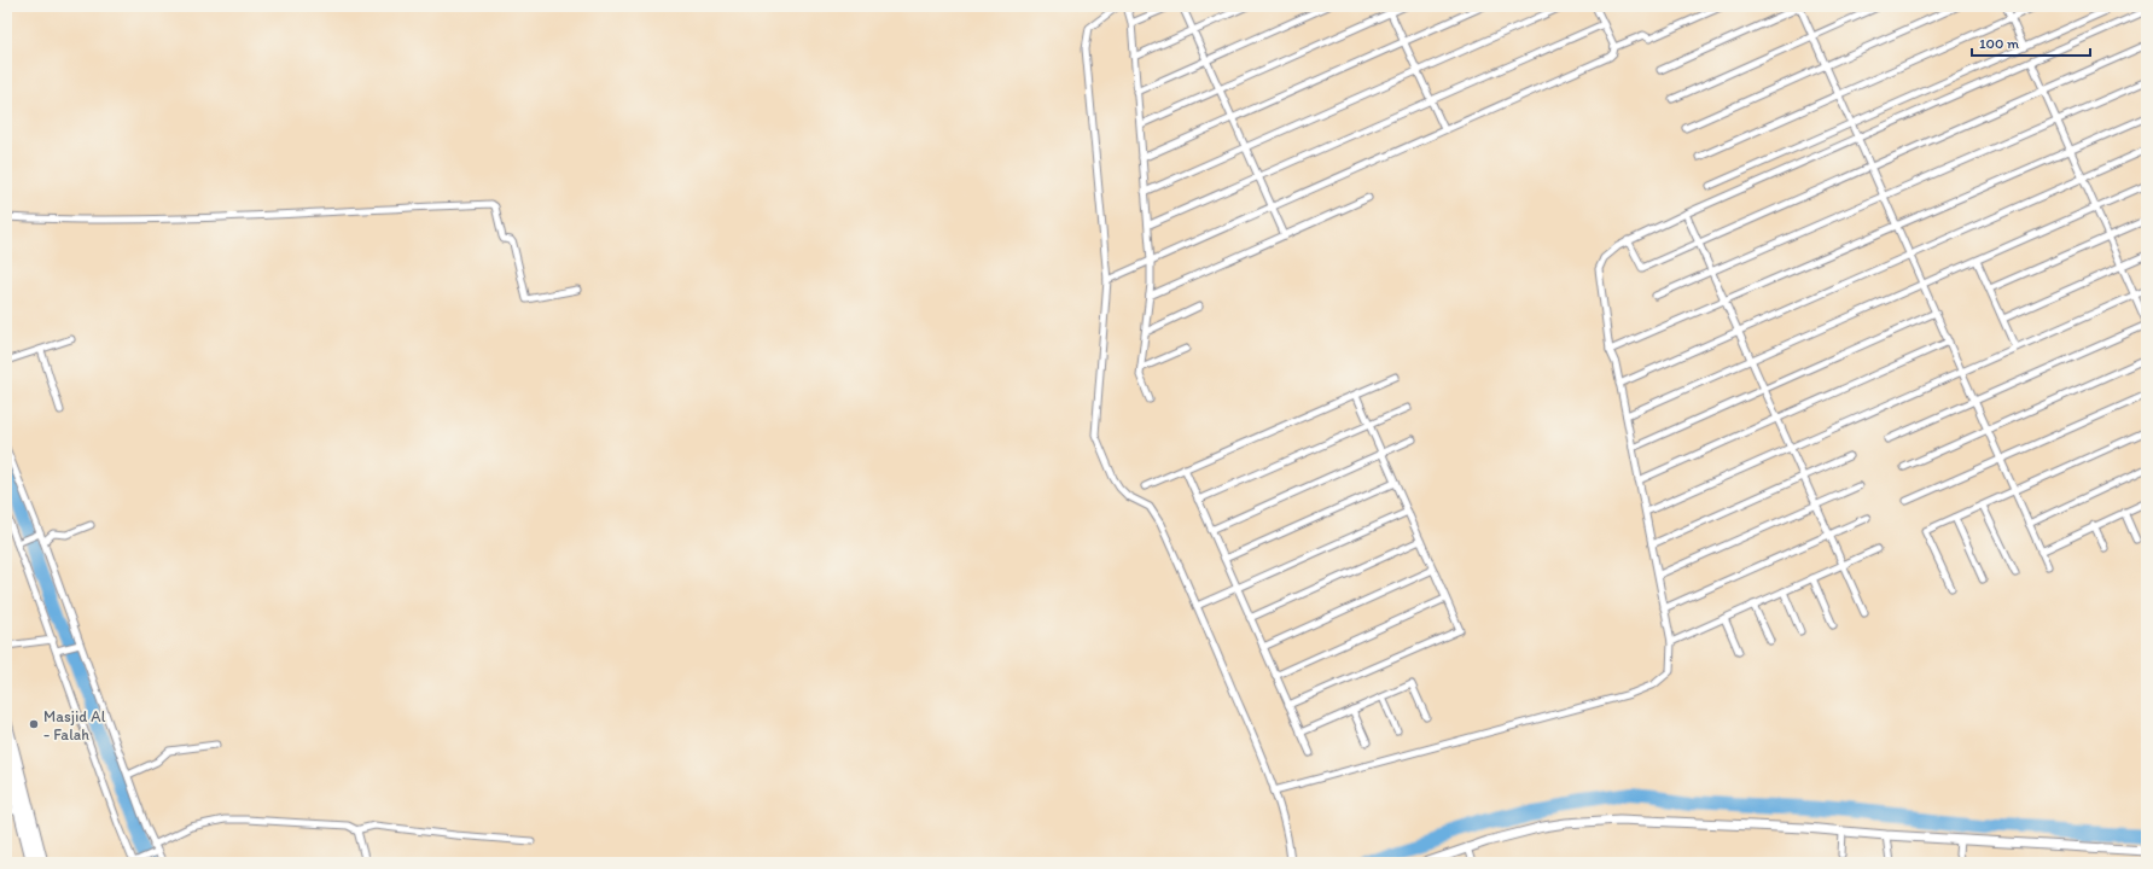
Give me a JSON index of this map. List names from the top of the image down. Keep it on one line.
{"places":["Masjid Al - Falah"],"scale_bar":"100 m"}
